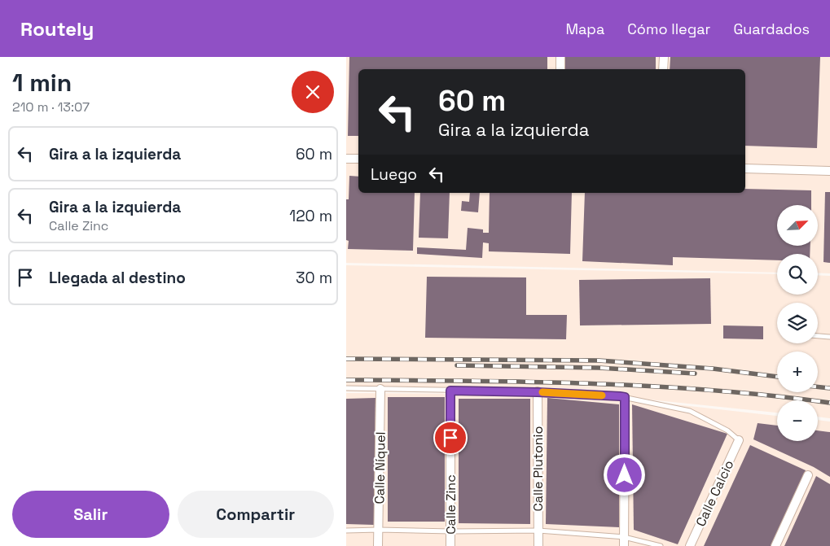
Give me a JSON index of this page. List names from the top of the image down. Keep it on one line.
{"streets":{"street":["Calle Níquel","Calle Plutonio","Calle Calcio","Calle Zinc"]},"north":"top right","page":{"header":"Routely","nav":["Mapa","Cómo llegar","Guardados"],"heading":["1 min","210 m · 13:07"],"turn":["60 m","Gira a la izquierda"],"list":[{"name":"Gira a la izquierda","value":"60 m"},{"name":"Gira a la izquierda","note":"Calle Zinc","value":"120 m"},{"name":"Llegada al destino","value":"30 m"}],"then":"Luego","map_buttons":["+","−"],"buttons":["Salir","Compartir"]}}
